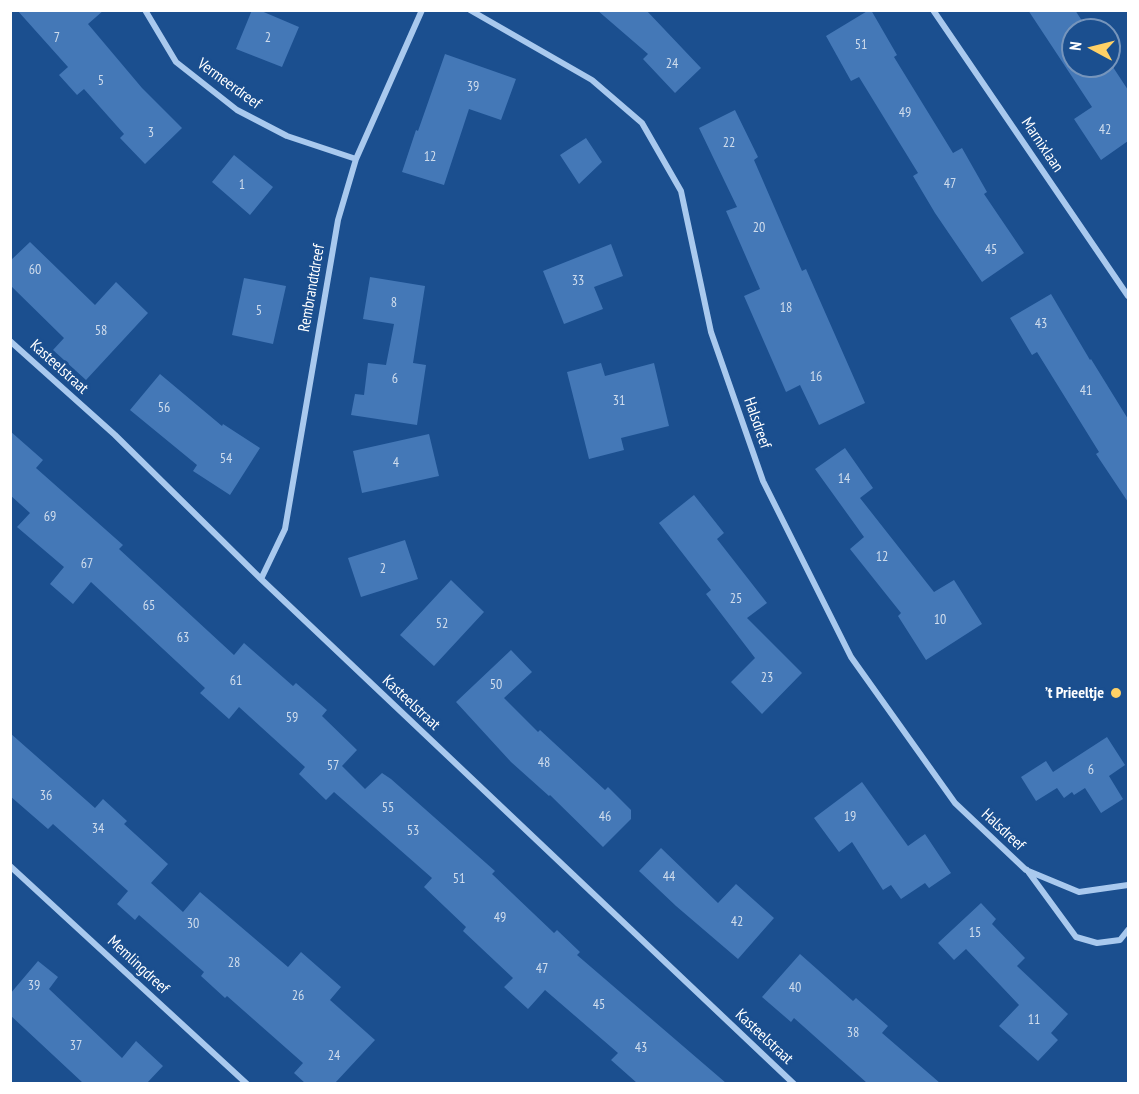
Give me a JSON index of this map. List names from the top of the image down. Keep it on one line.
{"streets":{"street":["Vermeerdreef","Marnixlaan","Rembrandtdreef","Kasteelstraat","Halsdreef","Memlingdreef"]},"crossings":[["Vermeerdreef","Rembrandtdreef"],["Rembrandtdreef","Kasteelstraat"]],"places":["’t Prieeltje"],"house_numbers":["7","2","51","24","5","39","49","42","3","22","12","47","1","20","45","60","33","8","18","5","43","58","16","6","41","31","56","54","4","14","69","12","67","2","25","65","10","52","63","23","61","50","59","48","57","6","36","55","46","19","34","53","44","51","49","42","30","15","28","47","39","40","26","45","11","38","37","43","24"],"north":"left"}
